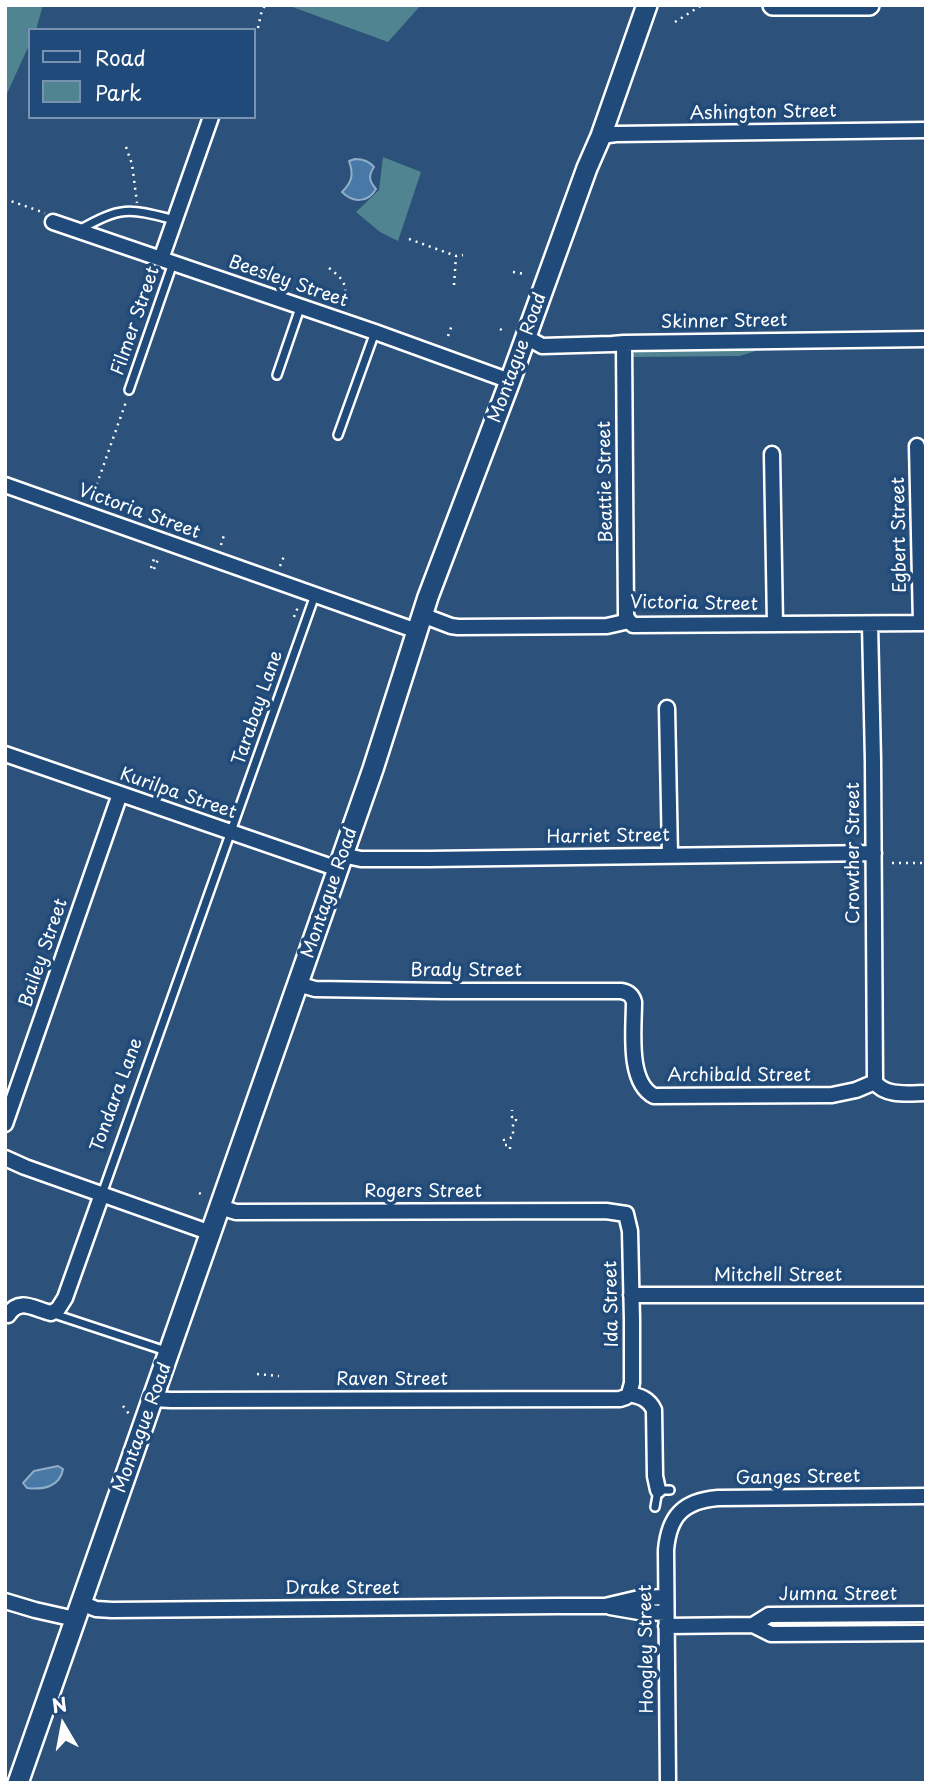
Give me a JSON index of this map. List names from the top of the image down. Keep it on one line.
{"streets":{"street":["Ashington Street","Beesley Street","Skinner Street","Montague Road","Beattie Street","Victoria Street","Egbert Street","Kurilpa Street","Harriet Street","Crowther Street","Bailey Street","Brady Street","Archibald Street","Tondara Lane","Rogers Street","Mitchell Street","Ida Street","Raven Street","Ganges Street","Drake Street","Jumna Street","Hoogley Street"],"lane":["Filmer Street","Tarabay Lane"]},"crossings":[["Ashington Street","Montague Road"],["Beesley Street","Filmer Street"],["Beesley Street","Montague Road"],["Skinner Street","Montague Road"],["Skinner Street","Beattie Street"],["Montague Road","Victoria Street"],["Montague Road","Kurilpa Street"],["Montague Road","Harriet Street"],["Montague Road","Brady Street"],["Montague Road","Rogers Street"],["Montague Road","Raven Street"],["Montague Road","Drake Street"],["Beattie Street","Victoria Street"],["Victoria Street","Egbert Street"],["Victoria Street","Tarabay Lane"],["Victoria Street","Crowther Street"],["Tarabay Lane","Kurilpa Street"],["Tarabay Lane","Tondara Lane"],["Kurilpa Street","Harriet Street"],["Kurilpa Street","Bailey Street"],["Kurilpa Street","Tondara Lane"],["Harriet Street","Crowther Street"],["Crowther Street","Archibald Street"],["Brady Street","Archibald Street"],["Rogers Street","Ida Street"],["Mitchell Street","Ida Street"],["Ida Street","Raven Street"],["Ganges Street","Hoogley Street"],["Drake Street","Jumna Street"],["Drake Street","Hoogley Street"],["Jumna Street","Hoogley Street"]],"legend":["Road","Park"],"north":"top"}
